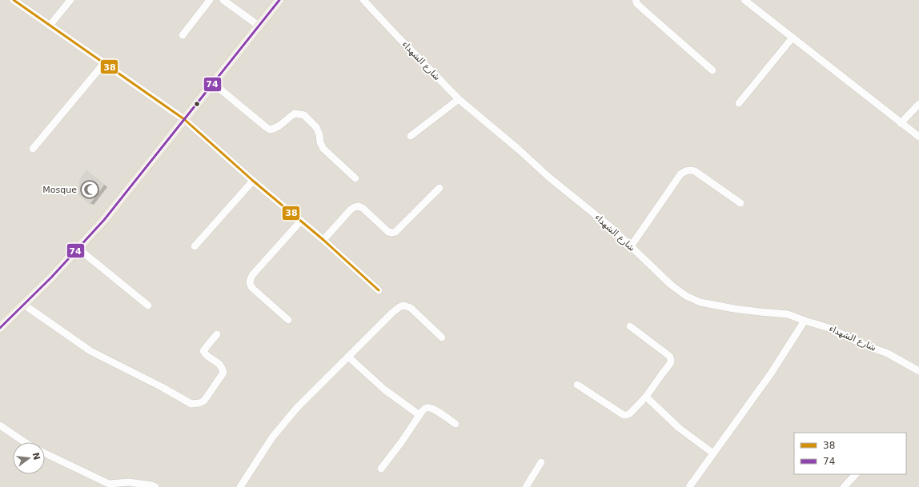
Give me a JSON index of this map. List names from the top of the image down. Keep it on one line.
{"streets":{"street":["شارع الشهداء"]},"places":{"mosque":["Mosque"]},"lines":["transit line 38","transit line 74"],"legend":["38","74"],"north":"right"}
